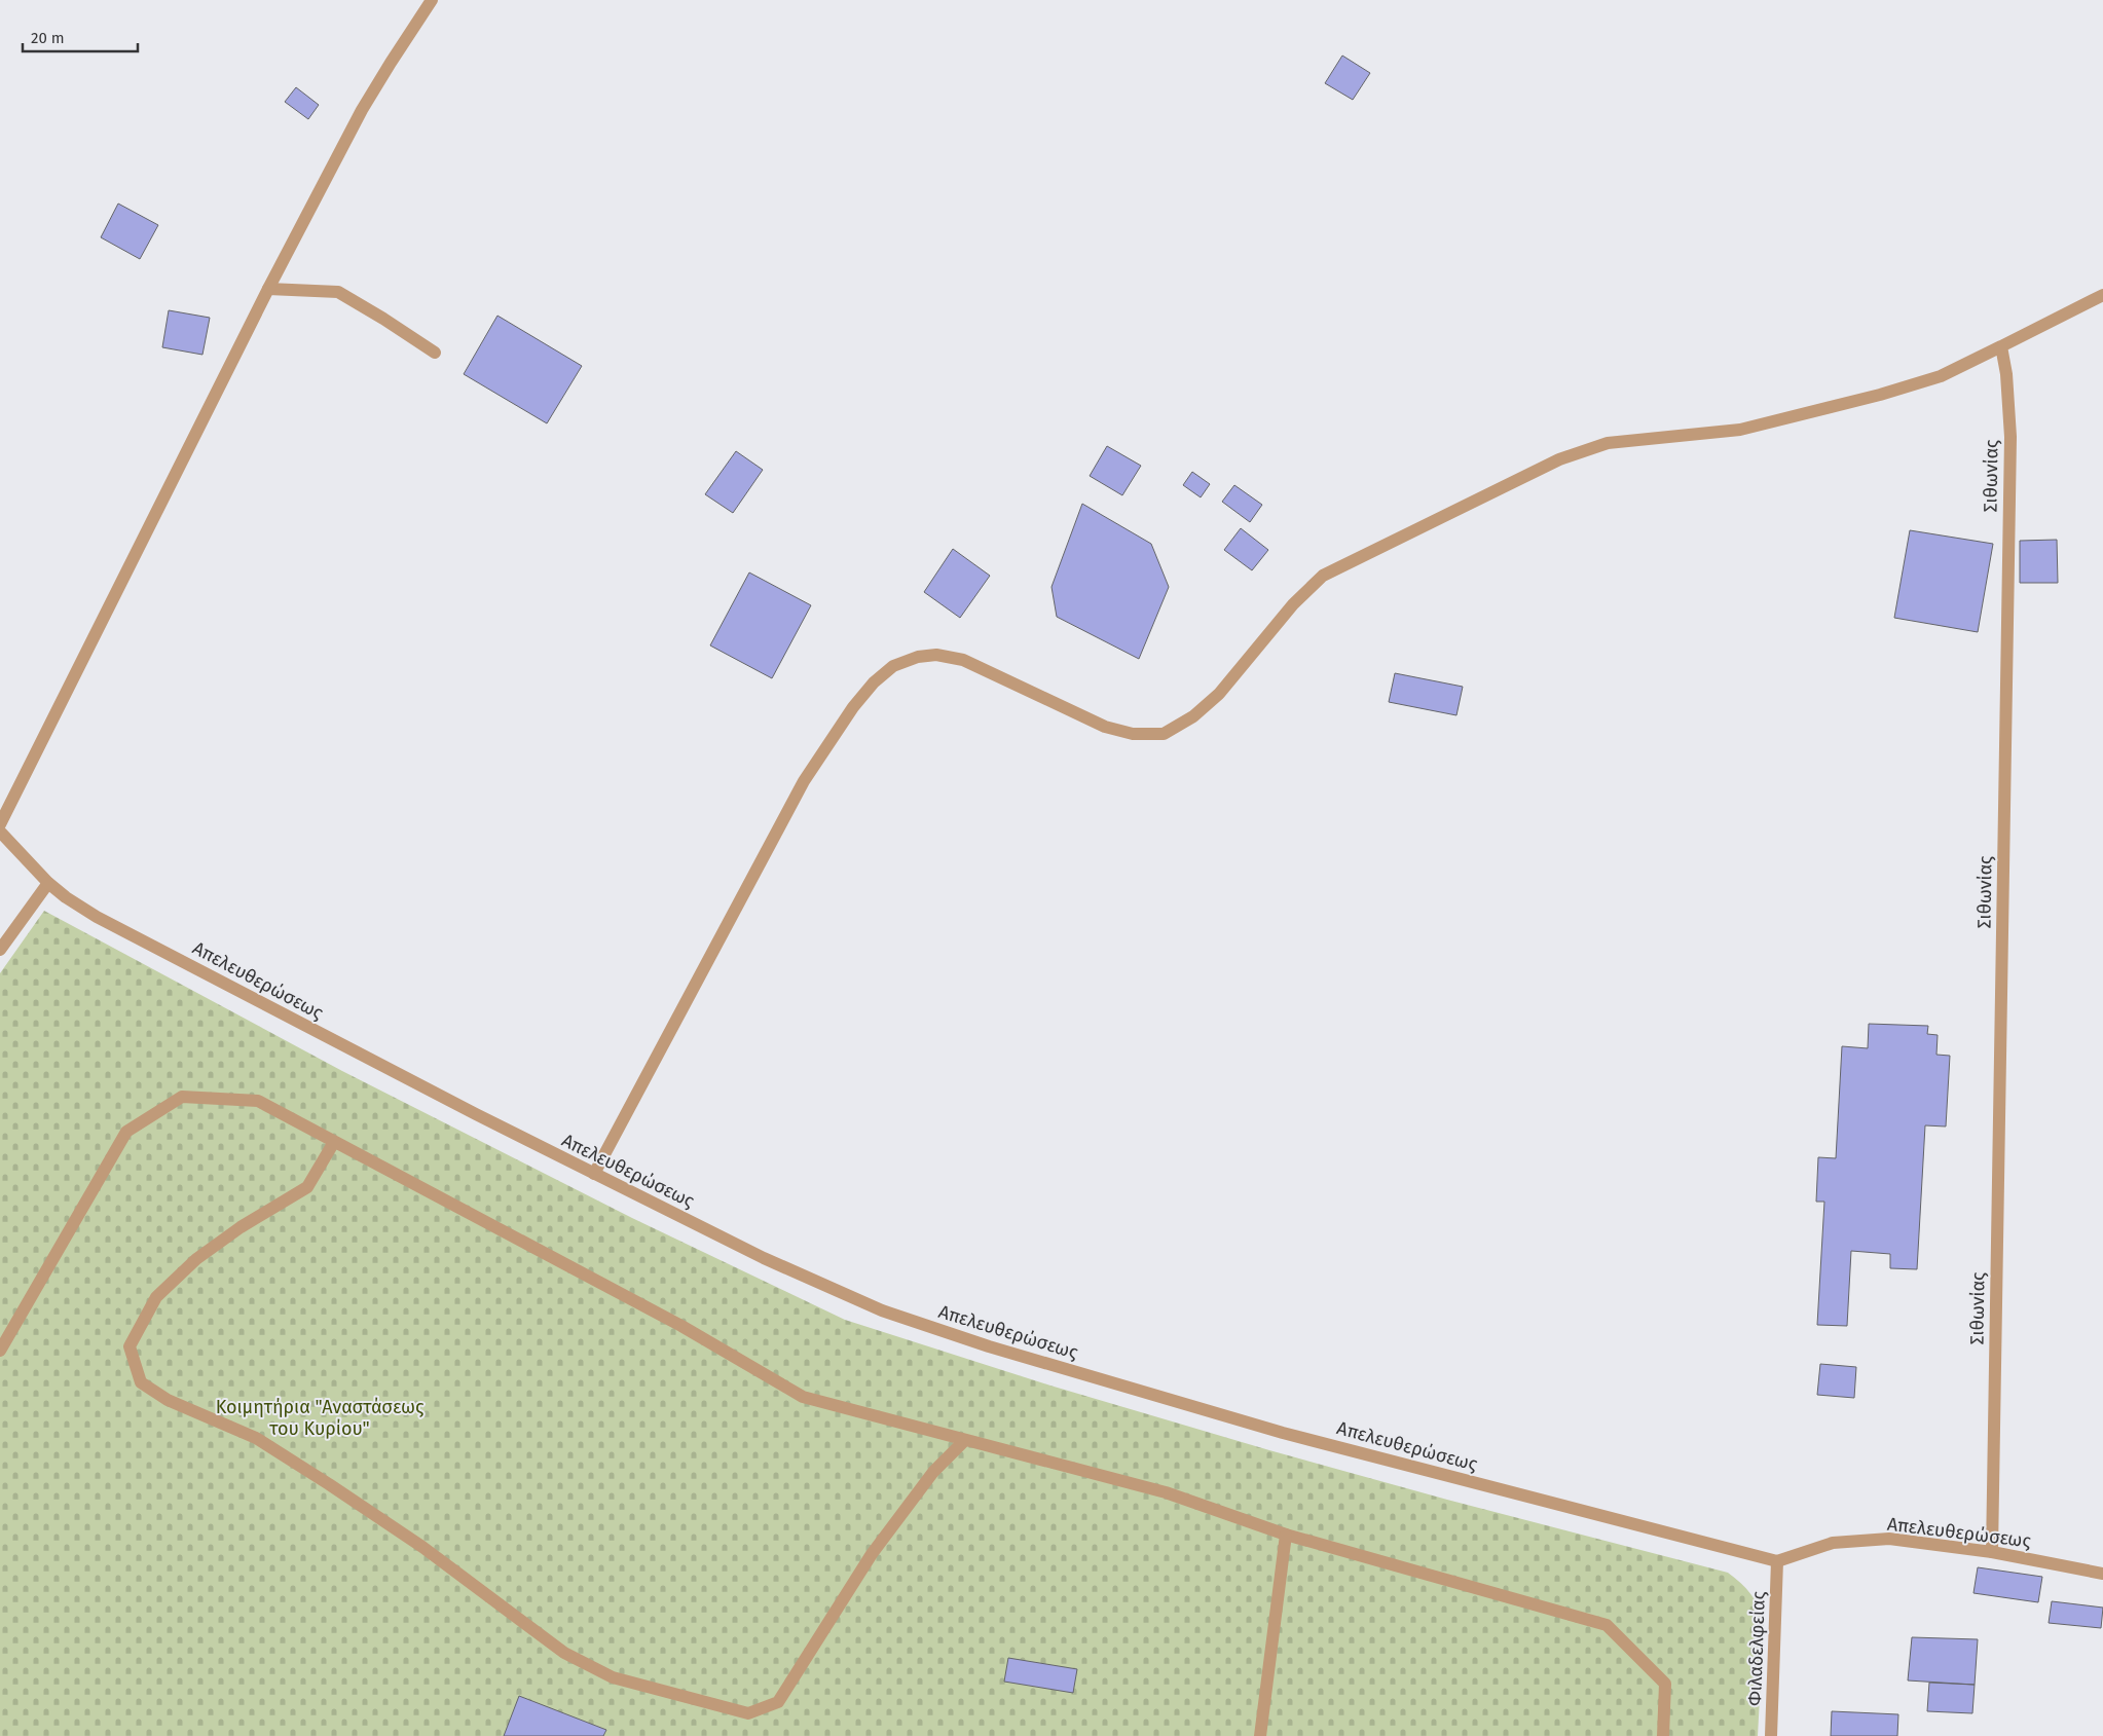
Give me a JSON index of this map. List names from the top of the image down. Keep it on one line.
{"streets":{"street":["Σιθωνίας","Απελευθερώσεως","Φιλαδελφείας"]},"crossings":[["Σιθωνίας","Απελευθερώσεως"],["Απελευθερώσεως","Φιλαδελφείας"]],"parks":["Κοιμητήρια \"Αναστάσεως του Κυρίου\""],"scale_bar":"20 m"}
